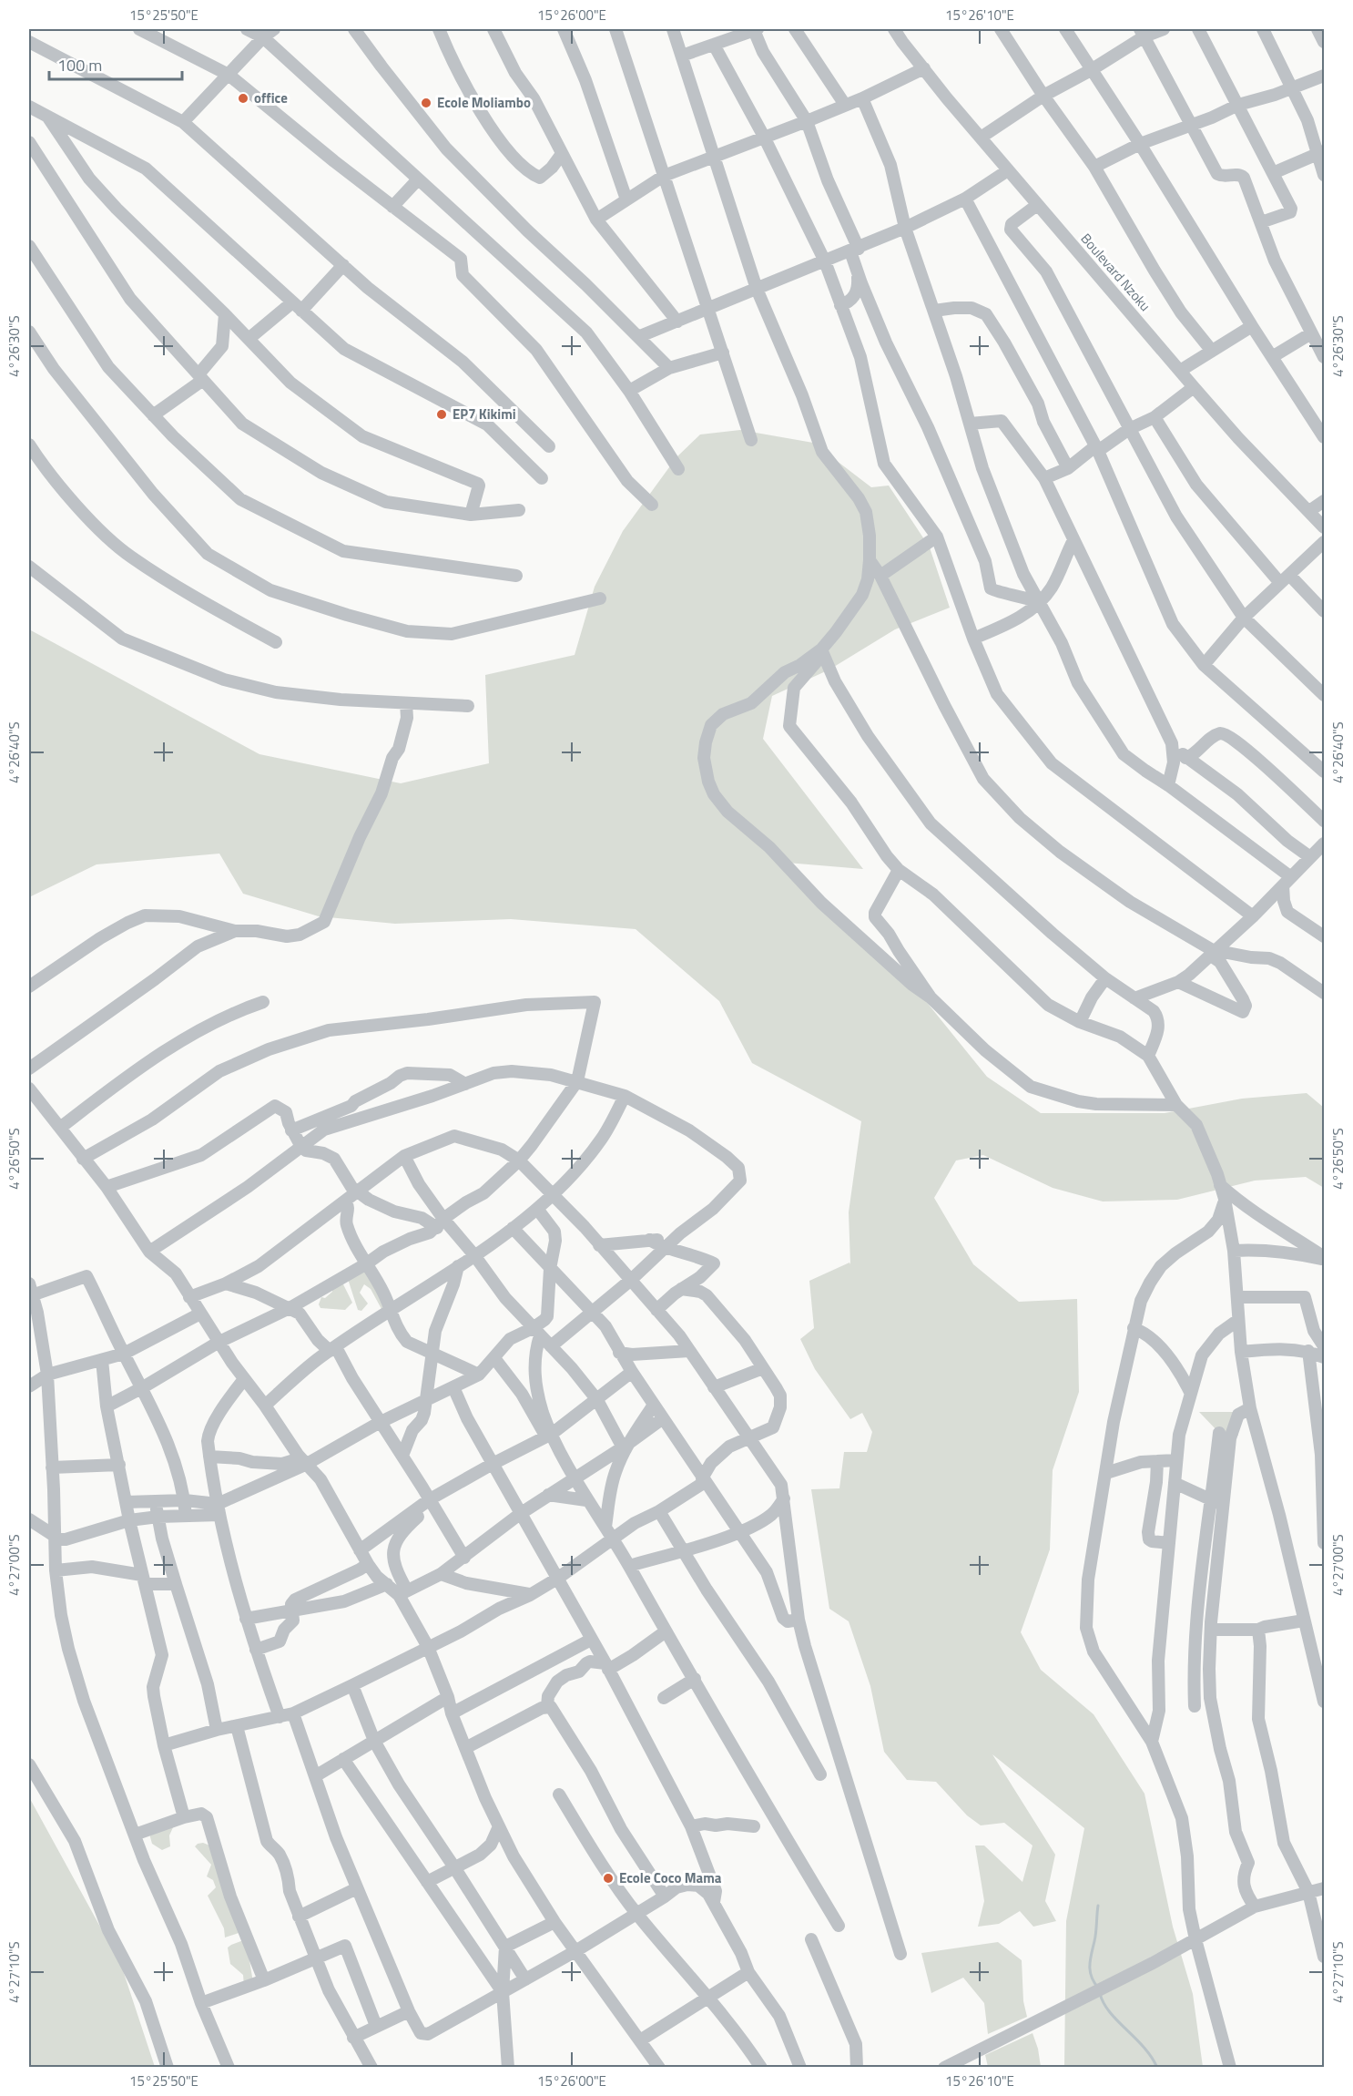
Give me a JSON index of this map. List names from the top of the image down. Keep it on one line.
{"streets":{"street":["Boulevard Nzoku"]},"places":["office","Ecole Moliambo","EP7 Kikimi","Ecole Coco Mama"],"scale_bar":"100 m","coordinates":["15°25'50\"E","15°26'00\"E","15°26'10\"E","4°26'30\"S","4°26'40\"S","4°26'50\"S","4°27'00\"S","4°27'10\"S"]}
